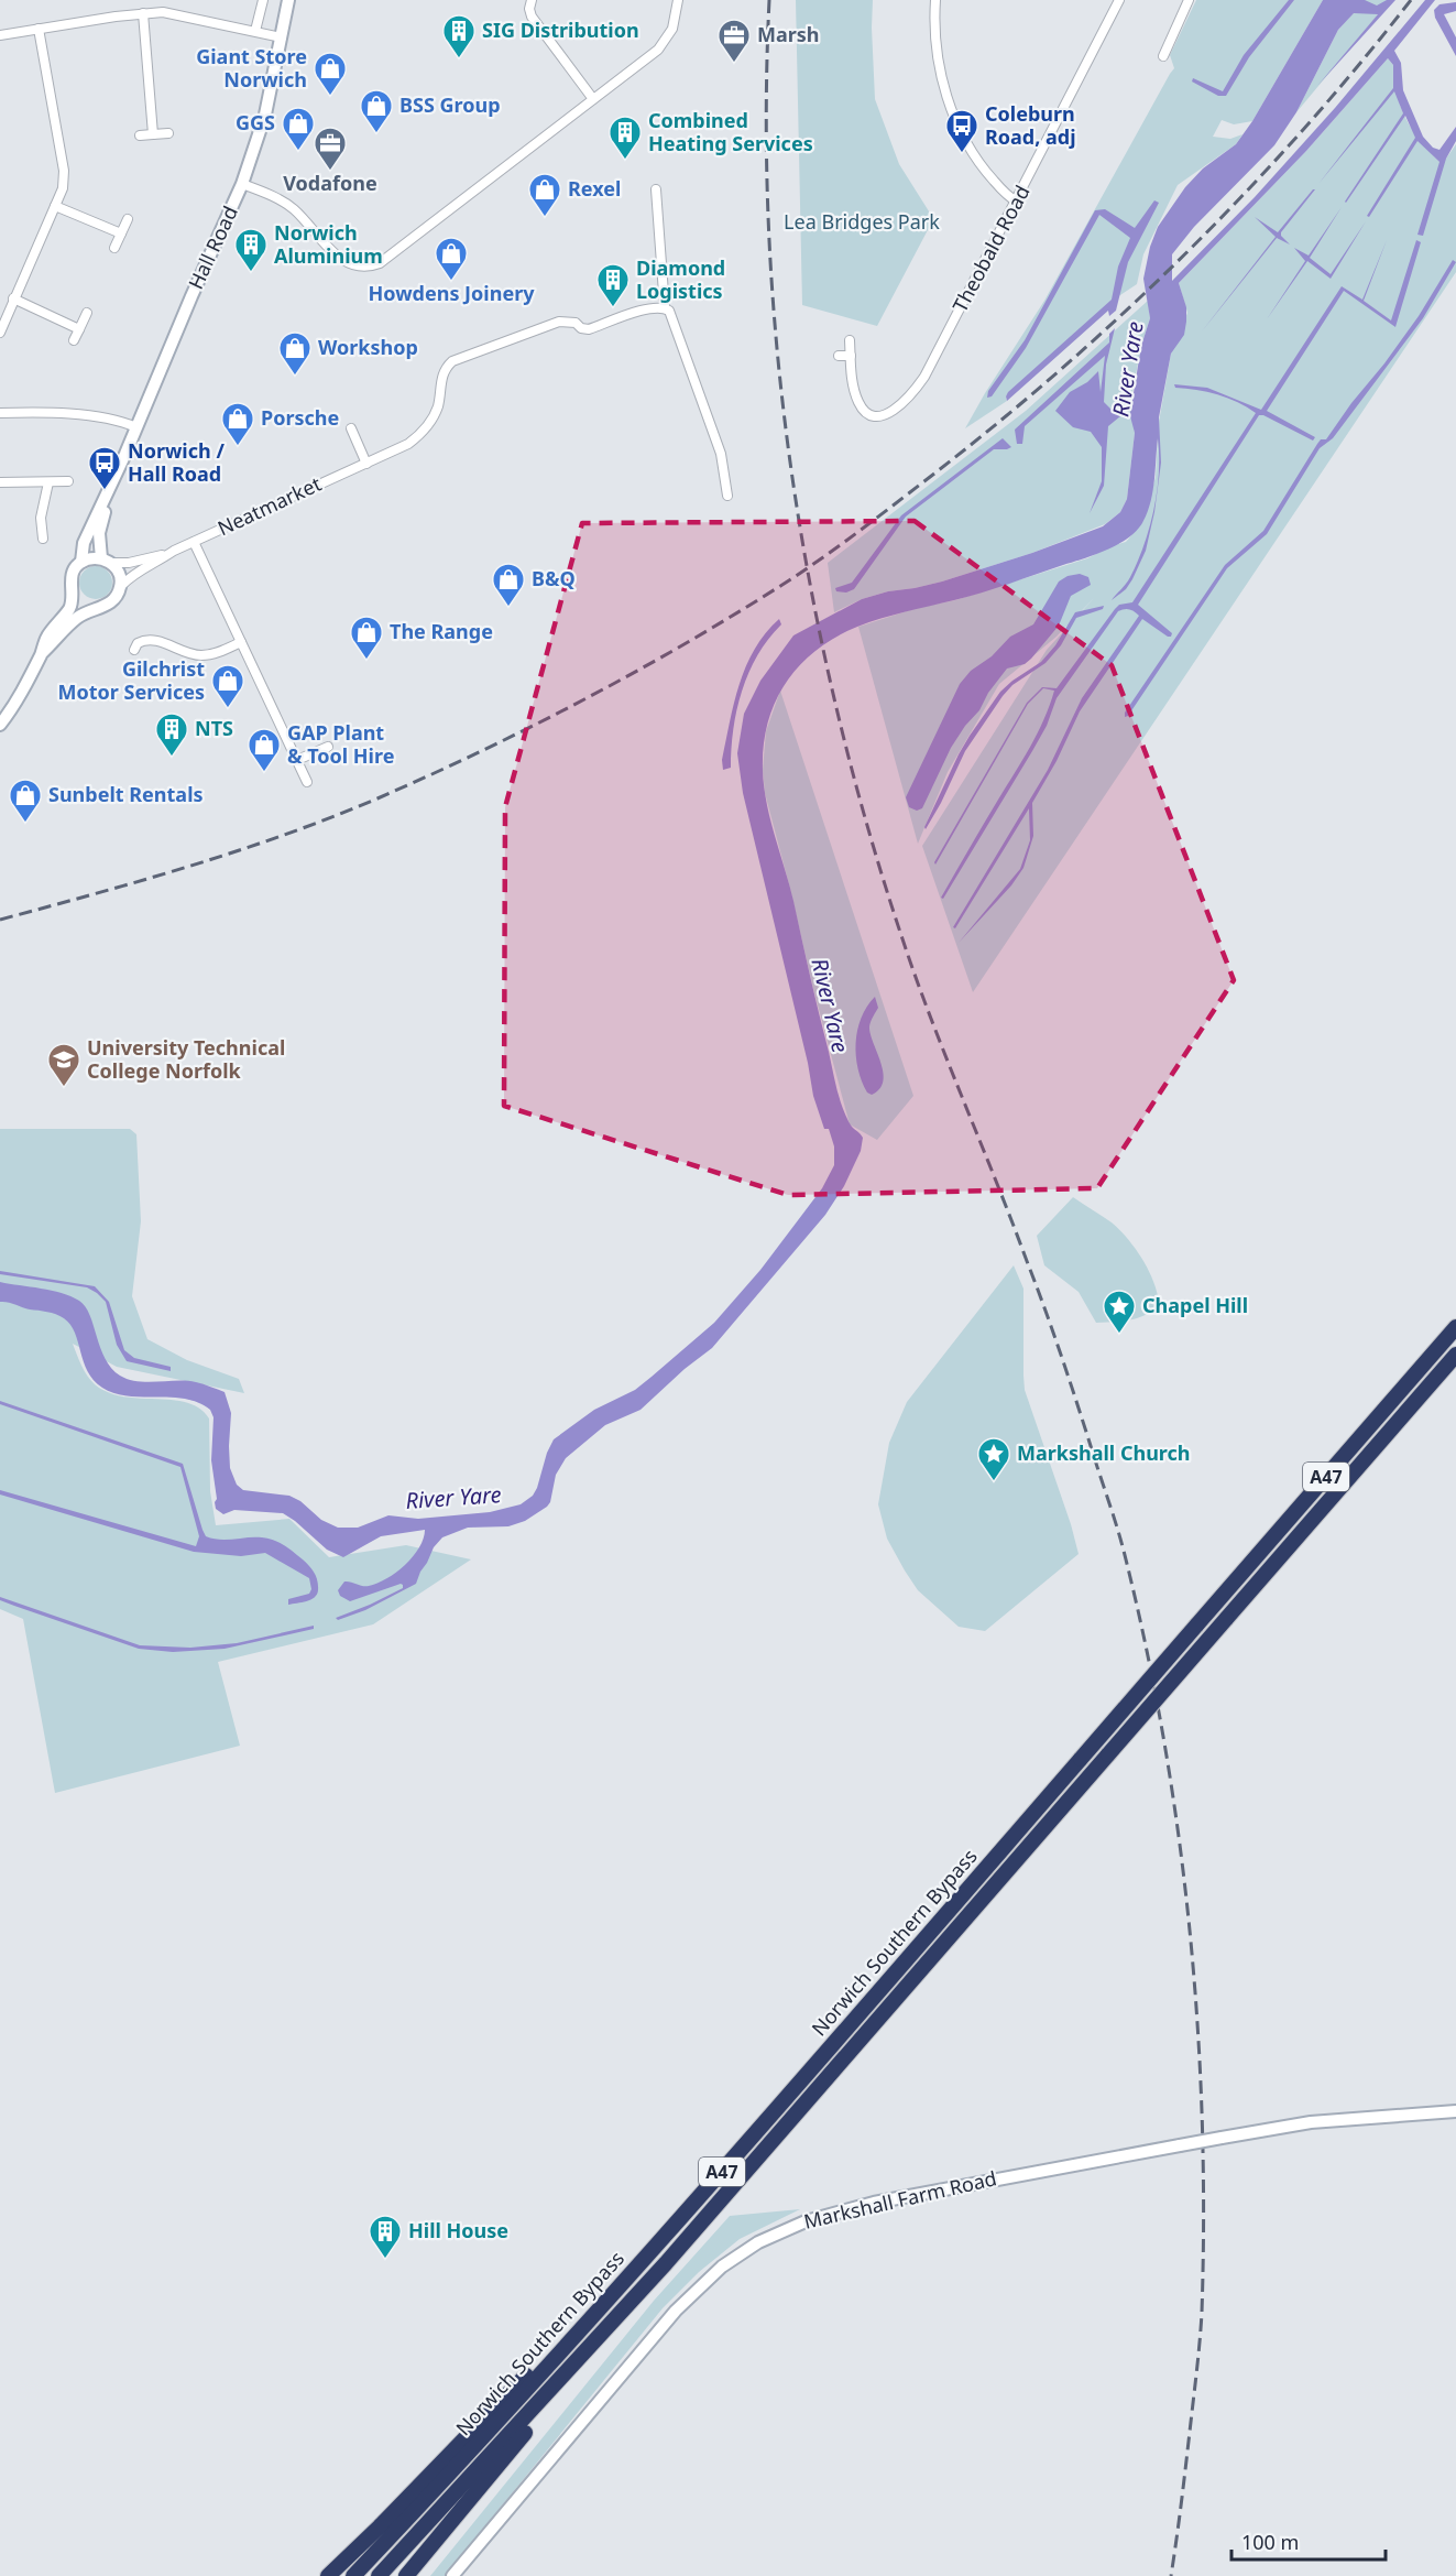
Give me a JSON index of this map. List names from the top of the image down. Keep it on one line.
{"streets":{"highway":["A47","Norwich Southern Bypass"],"street":["Hall Road","Theobald Road","Neatmarket","Markshall Farm Road"]},"crossings":[["Hall Road","Neatmarket"],["A47","Norwich Southern Bypass"]],"water":["River Yare"],"parks":["Lea Bridges Park"],"places":{"building":["SIG Distribution","Combined Heating Services","Norwich Aluminium","Diamond Logistics","NTS","Hill House"],"office":["Marsh","Vodafone"],"shop":["Giant Store Norwich","BSS Group","GGS","Rexel","Howdens Joinery","Workshop","Porsche","B&Q","The Range","Gilchrist Motor Services","GAP Plant & Tool Hire","Sunbelt Rentals"],"bus stop":["Coleburn Road, adj","Norwich / Hall Road"],"school or university":["University Technical College Norfolk"],"place":["Chapel Hill","Markshall Church"]},"scale_bar":"100 m"}
